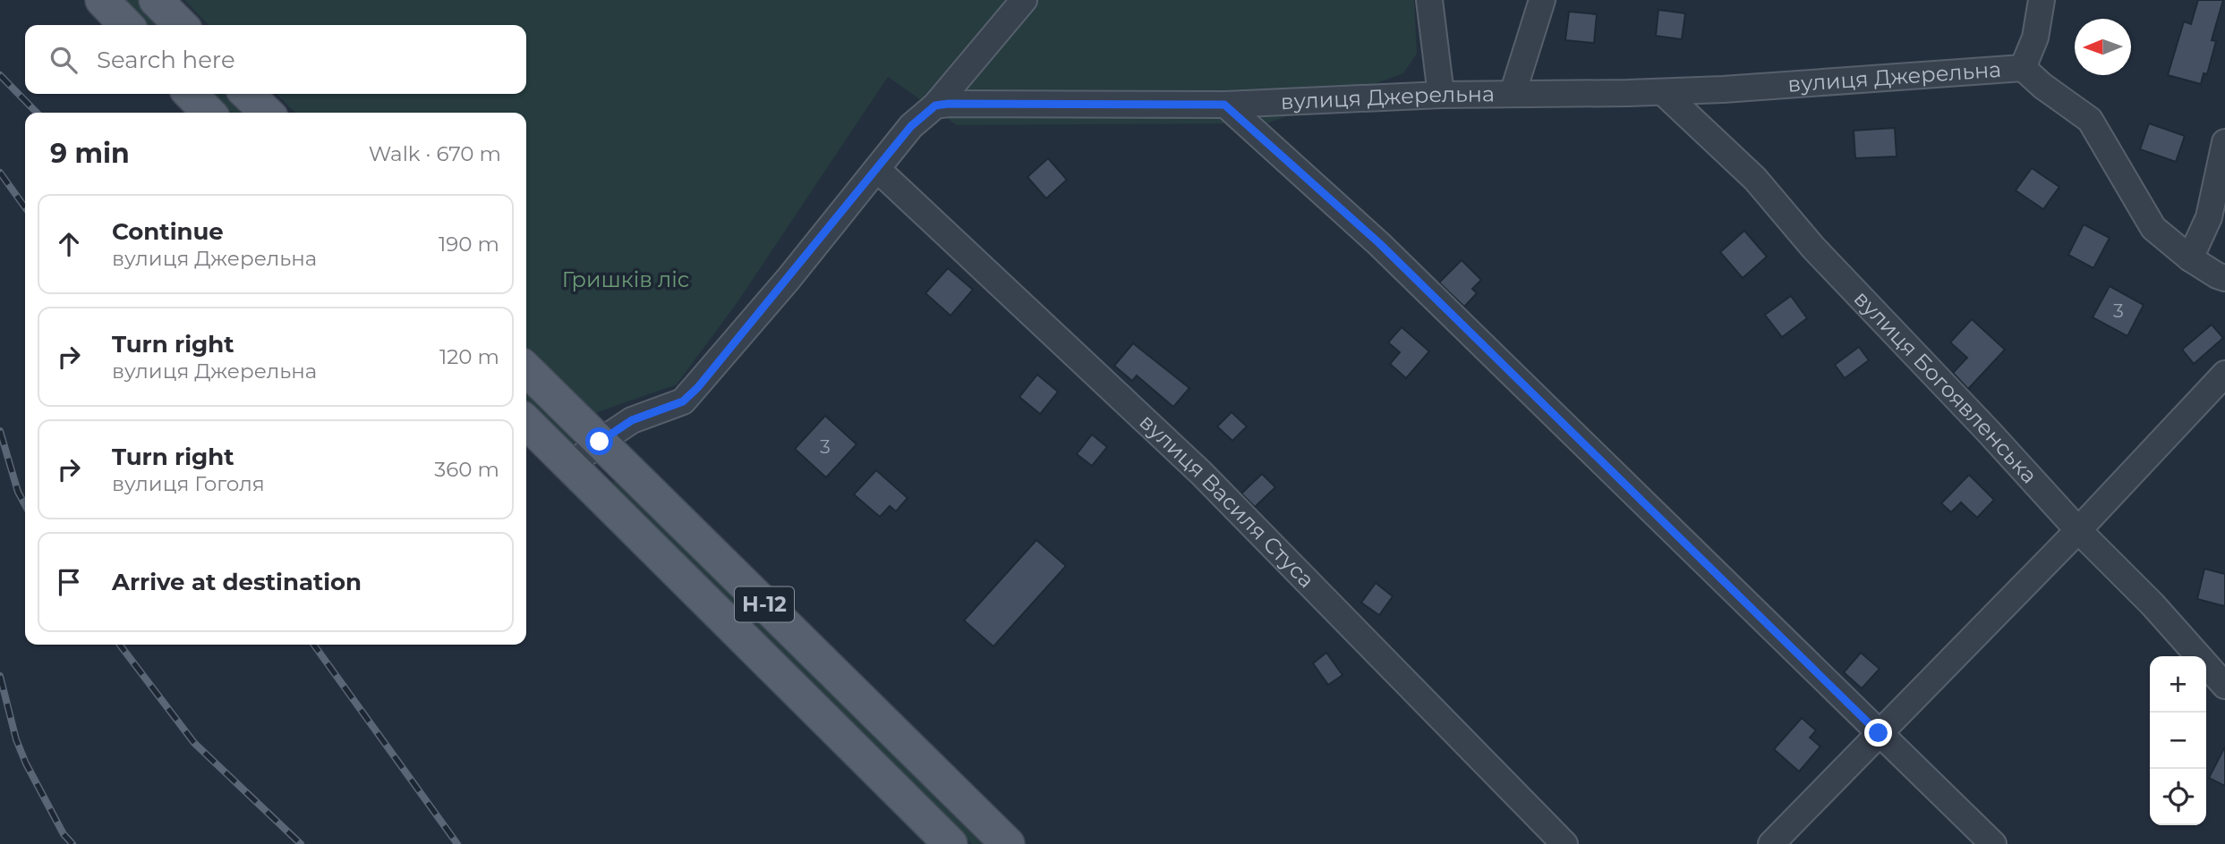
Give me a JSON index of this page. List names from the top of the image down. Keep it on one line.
{"streets":{"main road":["Н-12"],"street":["вулиця Джерельна","вулиця Богоявленська","вулиця Василя Стуса"]},"crossings":[["вулиця Джерельна","вулиця Богоявленська"]],"parks":["Гришків ліс"],"house_numbers":["3","3"],"north":"left","page":{"search":"Search here","heading":["9 min","Walk · 670 m"],"list":[["Continue","вулиця Джерельна","190 m"],["Turn right","вулиця Джерельна","120 m"],["Turn right","вулиця Гоголя","360 m"],"Arrive at destination"],"map_buttons":["+","−"]}}
